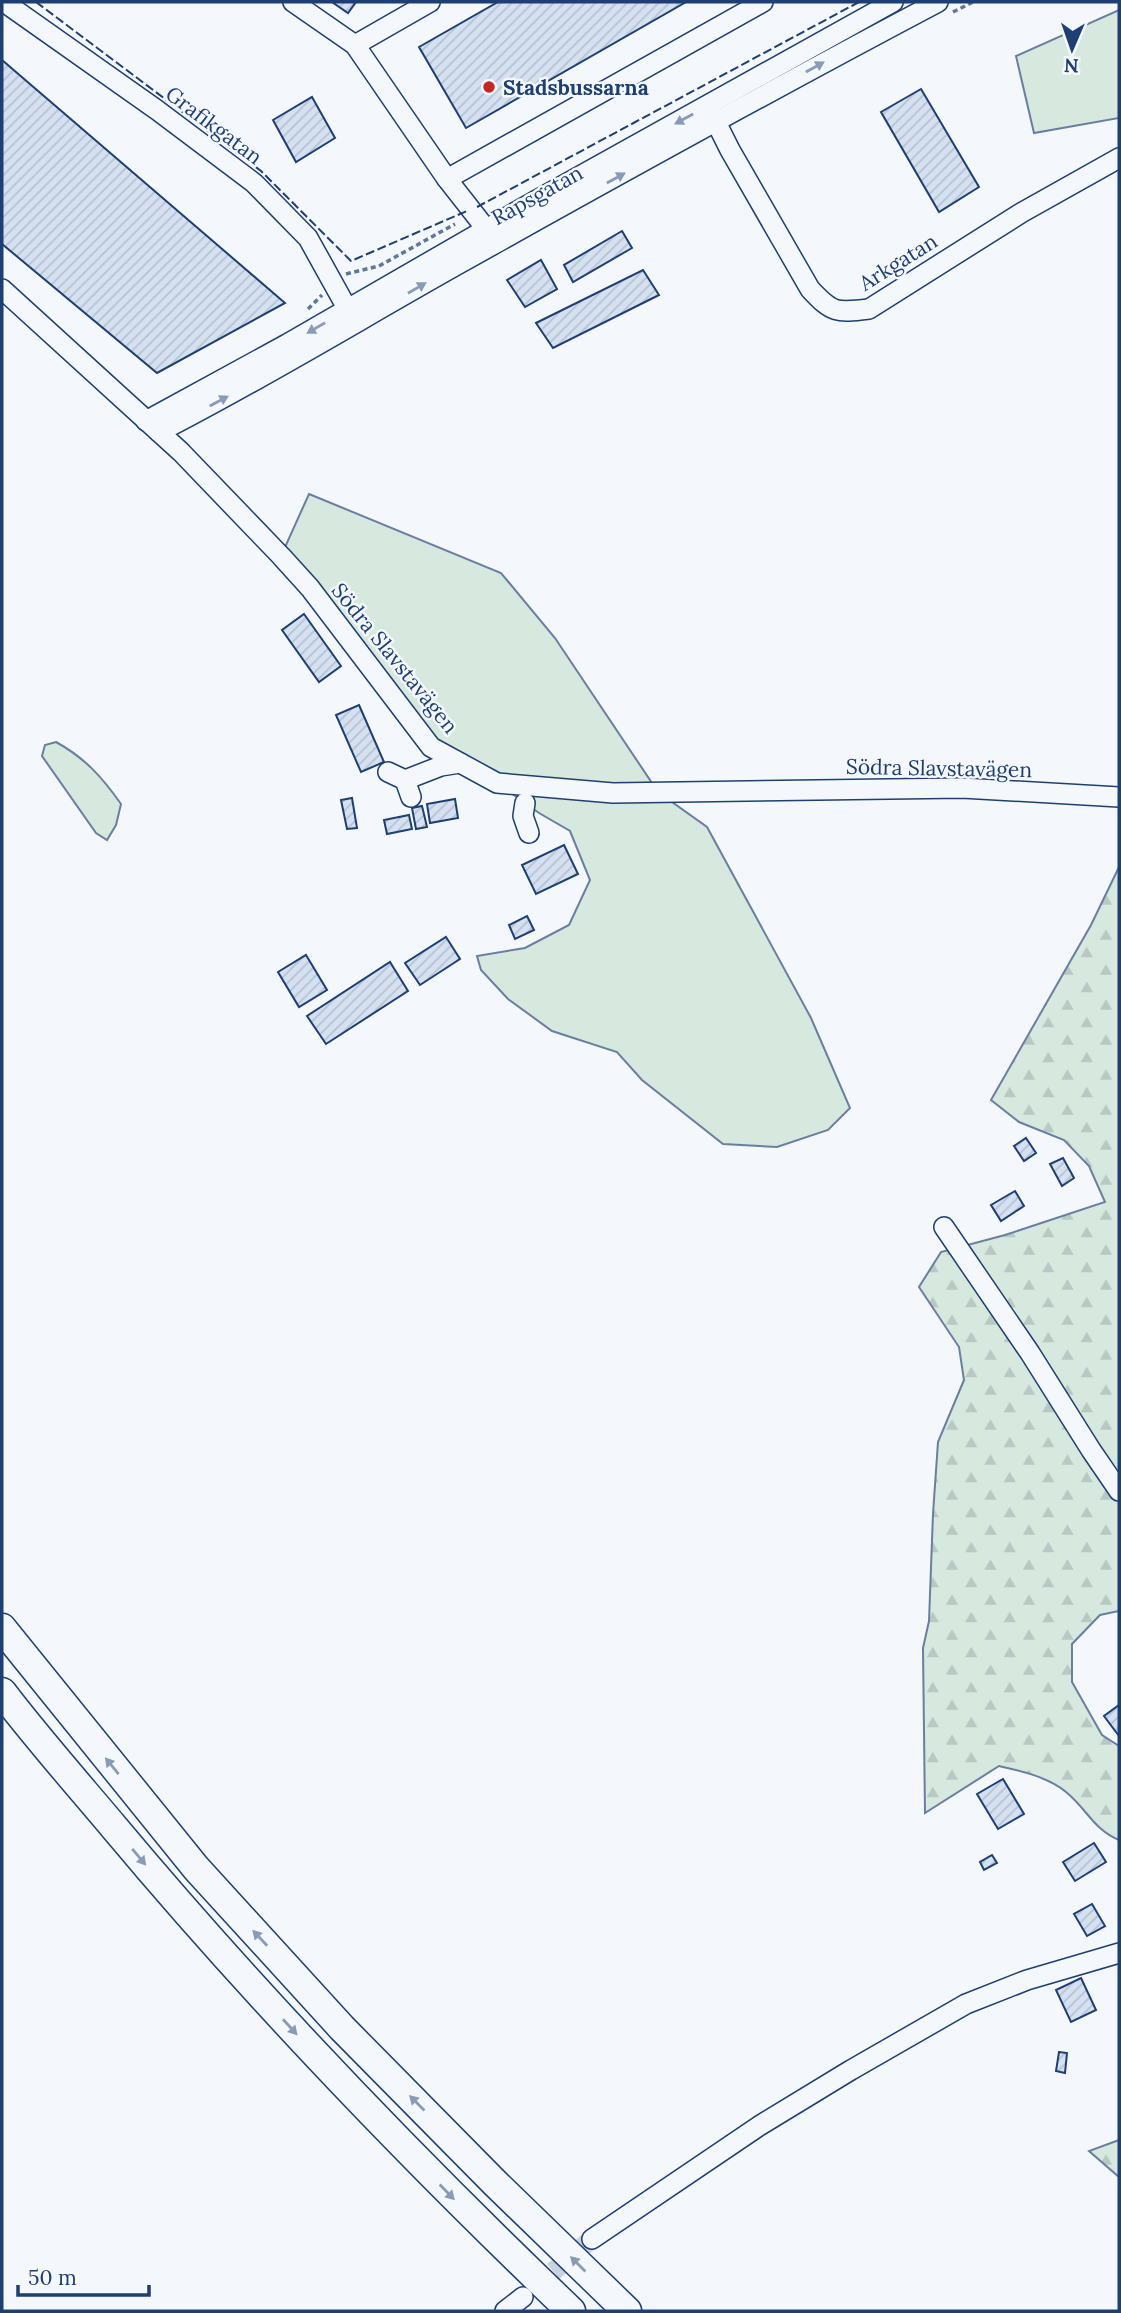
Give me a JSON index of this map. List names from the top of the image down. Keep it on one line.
{"streets":{"street":["Grafikgatan","Rapsgatan","Arkgatan","Södra Slavstavägen"]},"crossings":[["Grafikgatan","Rapsgatan"],["Rapsgatan","Arkgatan"],["Rapsgatan","Södra Slavstavägen"]],"places":["Stadsbussarna"],"scale_bar":"50 m","north":"bottom"}
